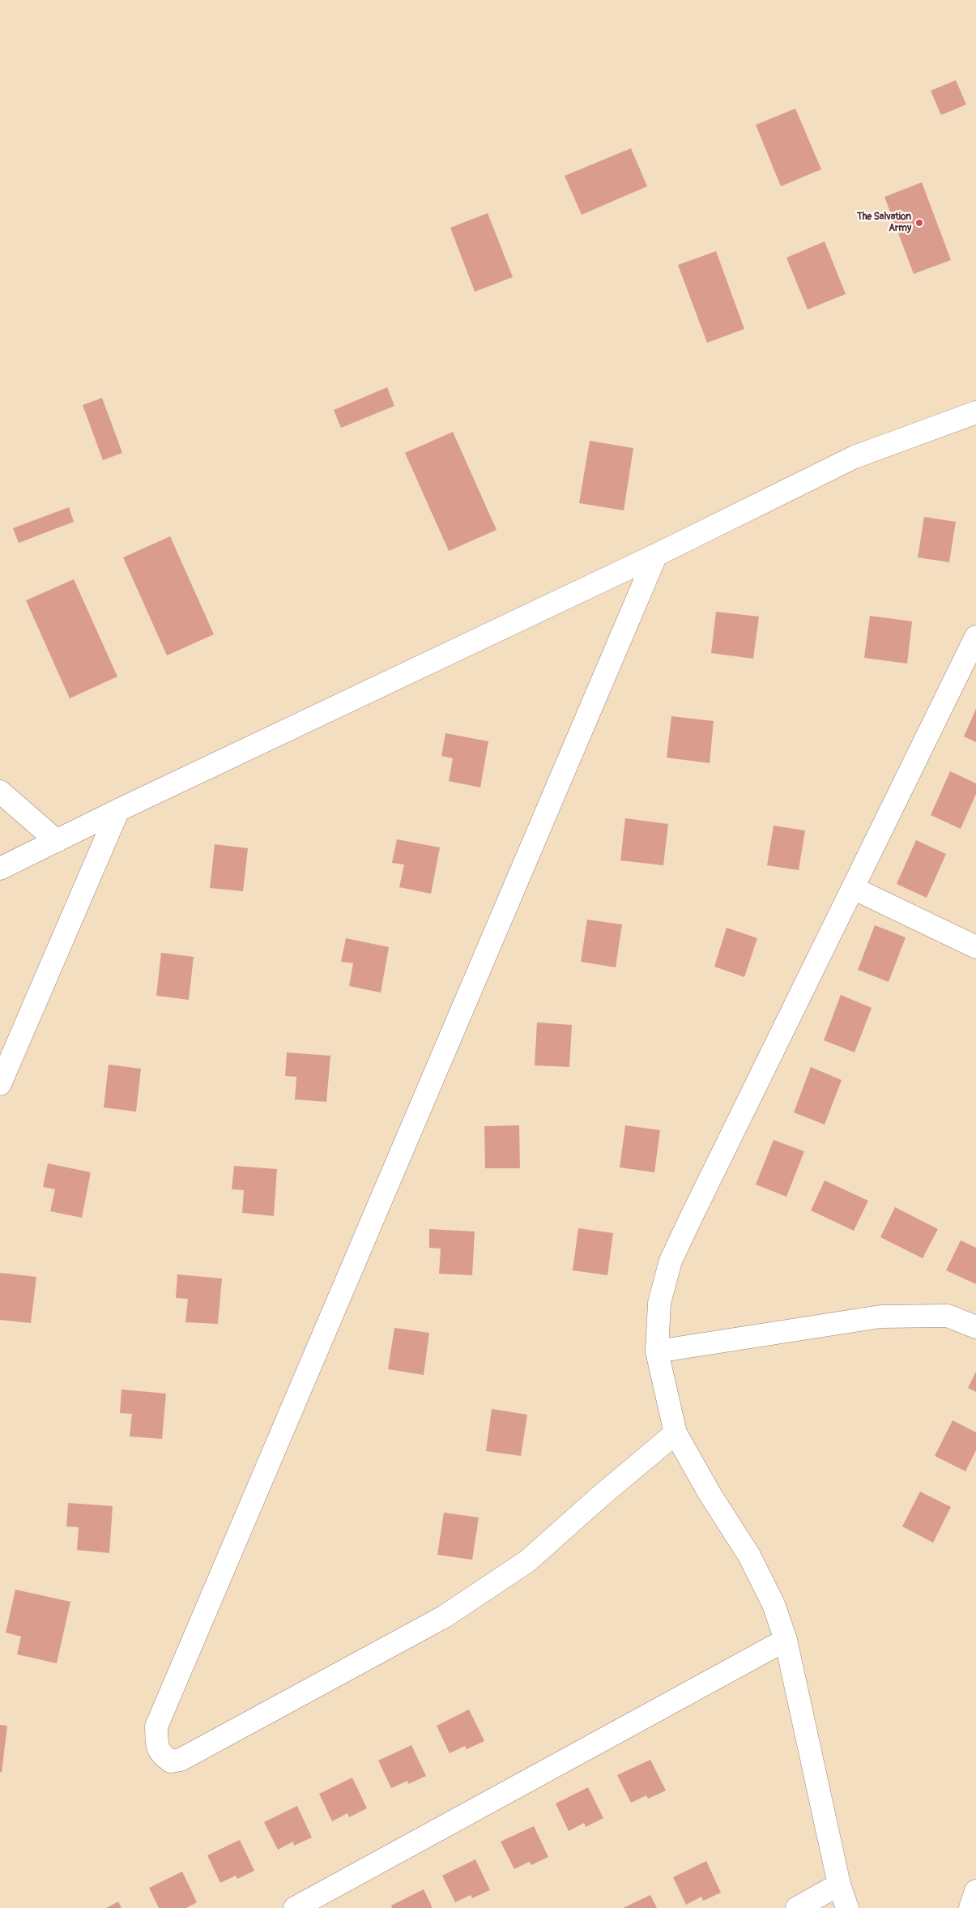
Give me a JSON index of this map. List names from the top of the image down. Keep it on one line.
{"places":["The Salvation Army"]}
